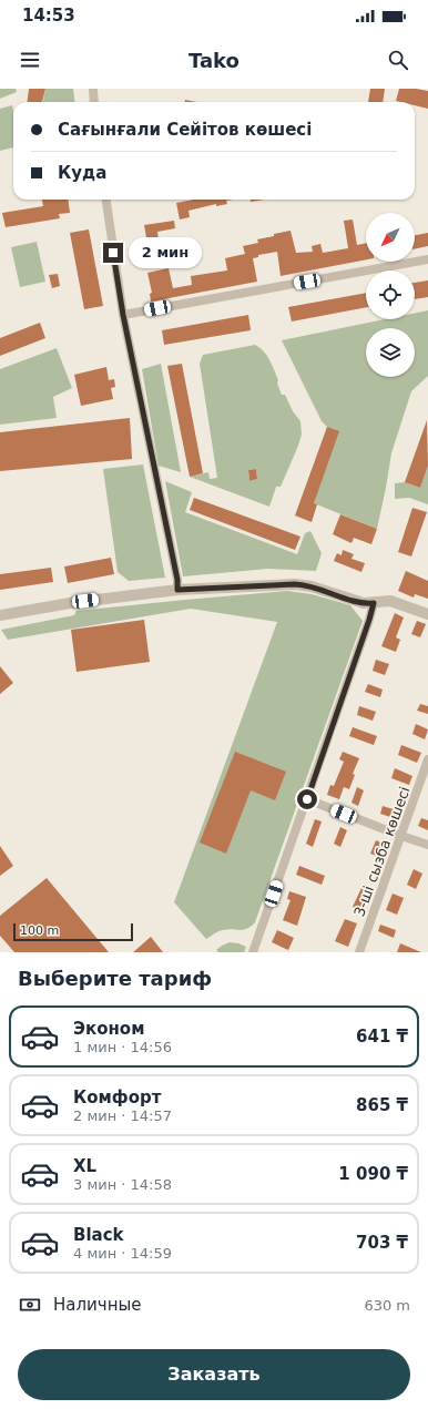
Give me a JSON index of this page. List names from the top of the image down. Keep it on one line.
{"streets":{"street":["3-ші сызба көшесі"]},"scale_bar":"100 m","north":"bottom left","page":{"status":"14:53","header":"Tako","banner":["Сағынғали Сейітов көшесі","Куда"],"bubble":"2 мин","scale":"100 m","heading":"Выберите тариф","list":[{"name":"Эконом","note":"1 мин · 14:56","value":"641 ₸"},{"name":"Комфорт","note":"2 мин · 14:57","value":"865 ₸"},{"name":"XL","note":"3 мин · 14:58","value":"1 090 ₸"},{"name":"Black","note":"4 мин · 14:59","value":"703 ₸"}],"pay":["Наличные","630 m"],"buttons":"Заказать"}}
